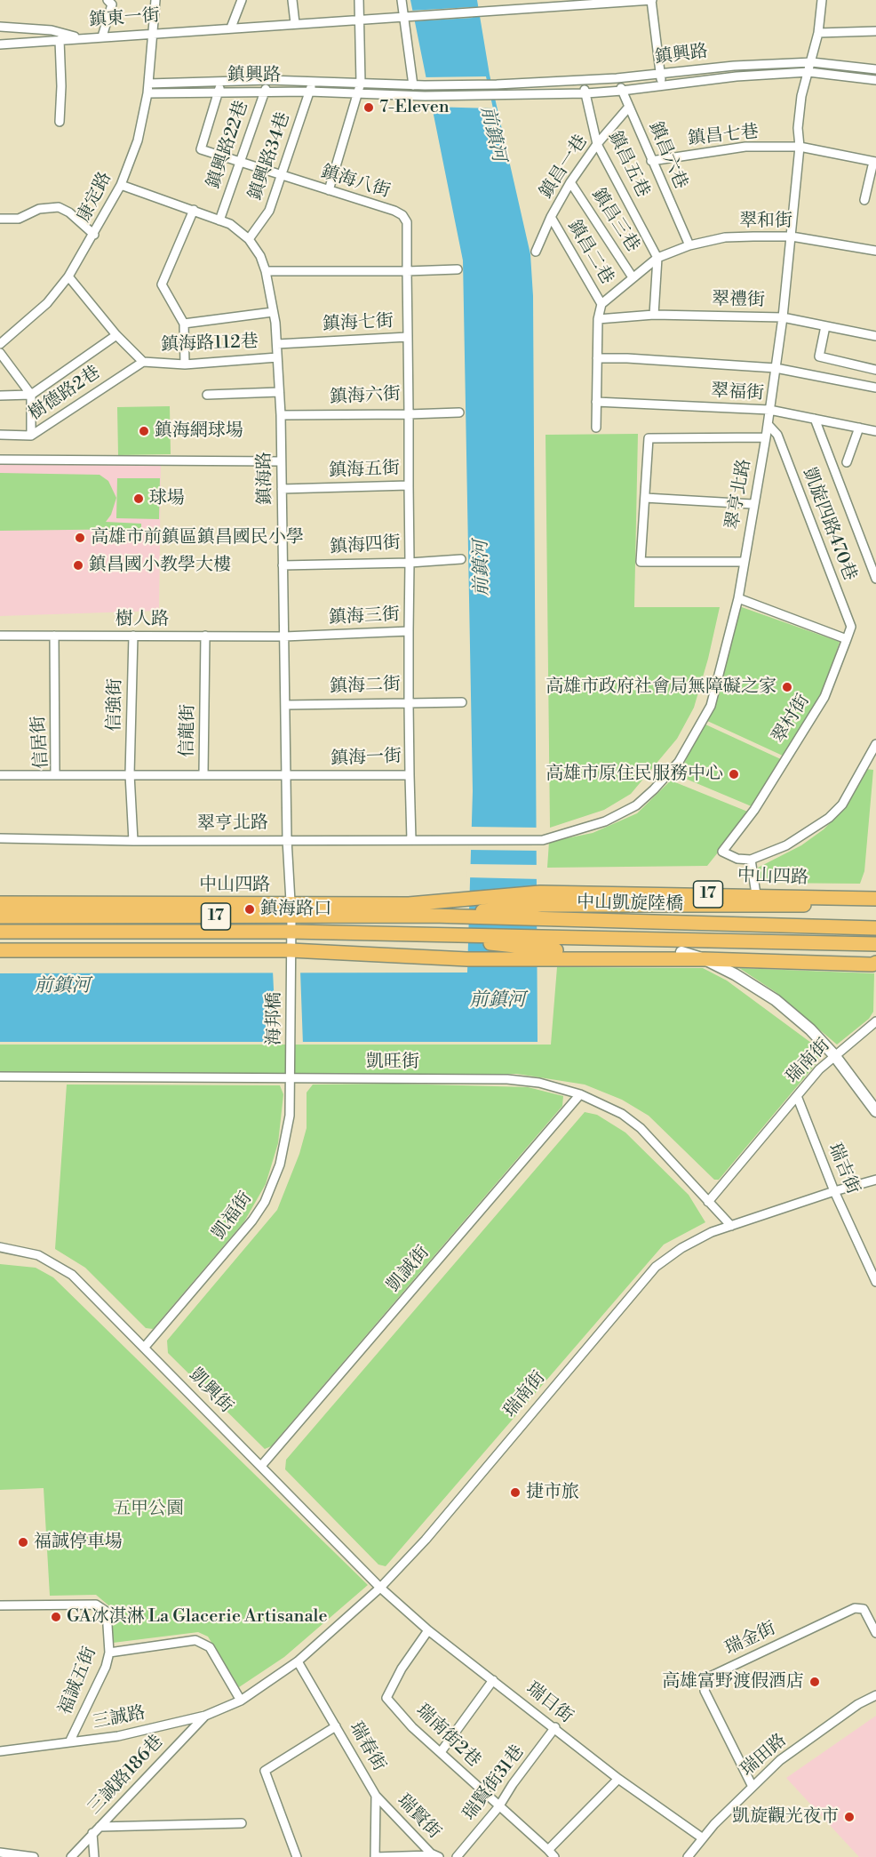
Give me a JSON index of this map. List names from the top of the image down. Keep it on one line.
{"streets":{"main road":["中山四路","17","中山凱旋陸橋"],"street":["鎮東一街","鎮興路","鎮昌七巷","鎮興路22巷","鎮昌六巷","鎮興路34巷","鎮昌五巷","鎮昌一巷","鎮海八街","康定路","鎮昌三巷","翠和街","鎮昌二巷","翠禮街","鎮海七街","鎮海路112巷","翠福街","樹德路2巷","鎮海六街","鎮海五街","鎮海路","翠亨北路","凱旋四路470巷","鎮海四街","鎮海三街","樹人路","鎮海二街","信強街","翠村街","信龍街","信居街","鎮海一街","海邦橋","瑞南街","凱旺街","瑞吉街","凱福街","凱誠街","凱興街","瑞金街","福誠五街","瑞日街","三誠路","瑞南街2巷","瑞春街","瑞田路","三誠路186巷","瑞賢街31巷","瑞賢街"]},"crossings":[["鎮東一街","康定路"],["鎮興路","鎮興路22巷"],["鎮興路","鎮昌六巷"],["鎮興路","鎮興路34巷"],["鎮興路","鎮昌五巷"],["鎮興路","鎮海八街"],["鎮興路","康定路"],["鎮興路","翠亨北路"],["鎮昌七巷","鎮昌六巷"],["鎮昌七巷","翠亨北路"],["鎮興路22巷","鎮海八街"],["鎮興路22巷","鎮海路"],["鎮昌六巷","鎮昌一巷"],["鎮昌六巷","翠和街"],["鎮興路34巷","鎮海八街"],["鎮興路34巷","鎮海路"],["鎮昌五巷","鎮昌一巷"],["鎮昌五巷","翠和街"],["鎮昌一巷","鎮昌三巷"],["鎮昌一巷","鎮昌二巷"],["鎮海八街","鎮海七街"],["康定路","鎮海路"],["鎮昌三巷","翠和街"],["翠和街","鎮昌二巷"],["翠和街","翠亨北路"],["翠禮街","翠亨北路"],["鎮海七街","鎮海六街"],["鎮海七街","鎮海路"],["鎮海路112巷","樹德路2巷"],["鎮海路112巷","鎮海路"],["翠福街","翠亨北路"],["鎮海六街","鎮海五街"],["鎮海六街","鎮海路"],["鎮海五街","鎮海路"],["鎮海五街","鎮海四街"],["鎮海路","翠亨北路"],["鎮海路","鎮海四街"],["鎮海路","鎮海三街"],["鎮海路","樹人路"],["鎮海路","鎮海二街"],["鎮海路","信龍街"],["鎮海路","鎮海一街"],["鎮海路","中山四路"],["鎮海路","17"],["鎮海路","海邦橋"],["翠亨北路","凱旋四路470巷"],["翠亨北路","信強街"],["凱旋四路470巷","翠村街"],["鎮海四街","鎮海三街"],["鎮海三街","樹人路"],["鎮海三街","鎮海二街"],["樹人路","信強街"],["樹人路","信龍街"],["樹人路","信居街"],["鎮海二街","鎮海一街"],["信強街","信居街"],["翠村街","中山四路"],["信龍街","鎮海一街"],["中山四路","17"],["中山四路","中山凱旋陸橋"],["17","中山凱旋陸橋"],["17","海邦橋"],["海邦橋","凱旺街"],["海邦橋","凱福街"],["瑞南街","凱旺街"],["瑞南街","瑞吉街"],["瑞南街","凱興街"],["瑞南街","瑞日街"],["瑞南街","三誠路"],["瑞南街","瑞春街"],["凱旺街","凱福街"],["凱旺街","凱誠街"],["凱福街","凱興街"],["凱誠街","凱興街"],["凱興街","瑞日街"],["瑞金街","瑞田路"],["福誠五街","三誠路"],["瑞日街","瑞南街2巷"],["瑞日街","瑞田路"],["瑞日街","瑞賢街31巷"],["三誠路","三誠路186巷"],["瑞南街2巷","瑞賢街31巷"],["瑞春街","瑞賢街"]],"water":["前鎮河"],"parks":["五甲公園"],"places":["7-Eleven","鎮海網球場","球場","高雄市前鎮區鎮昌國民小學","鎮昌國小教學大樓","高雄市政府社會局無障礙之家","高雄市原住民服務中心","鎮海路口","捷市旅","福誠停車場","GA冰淇淋 La Glacerie Artisanale","高雄富野渡假酒店","凱旋觀光夜市"]}
